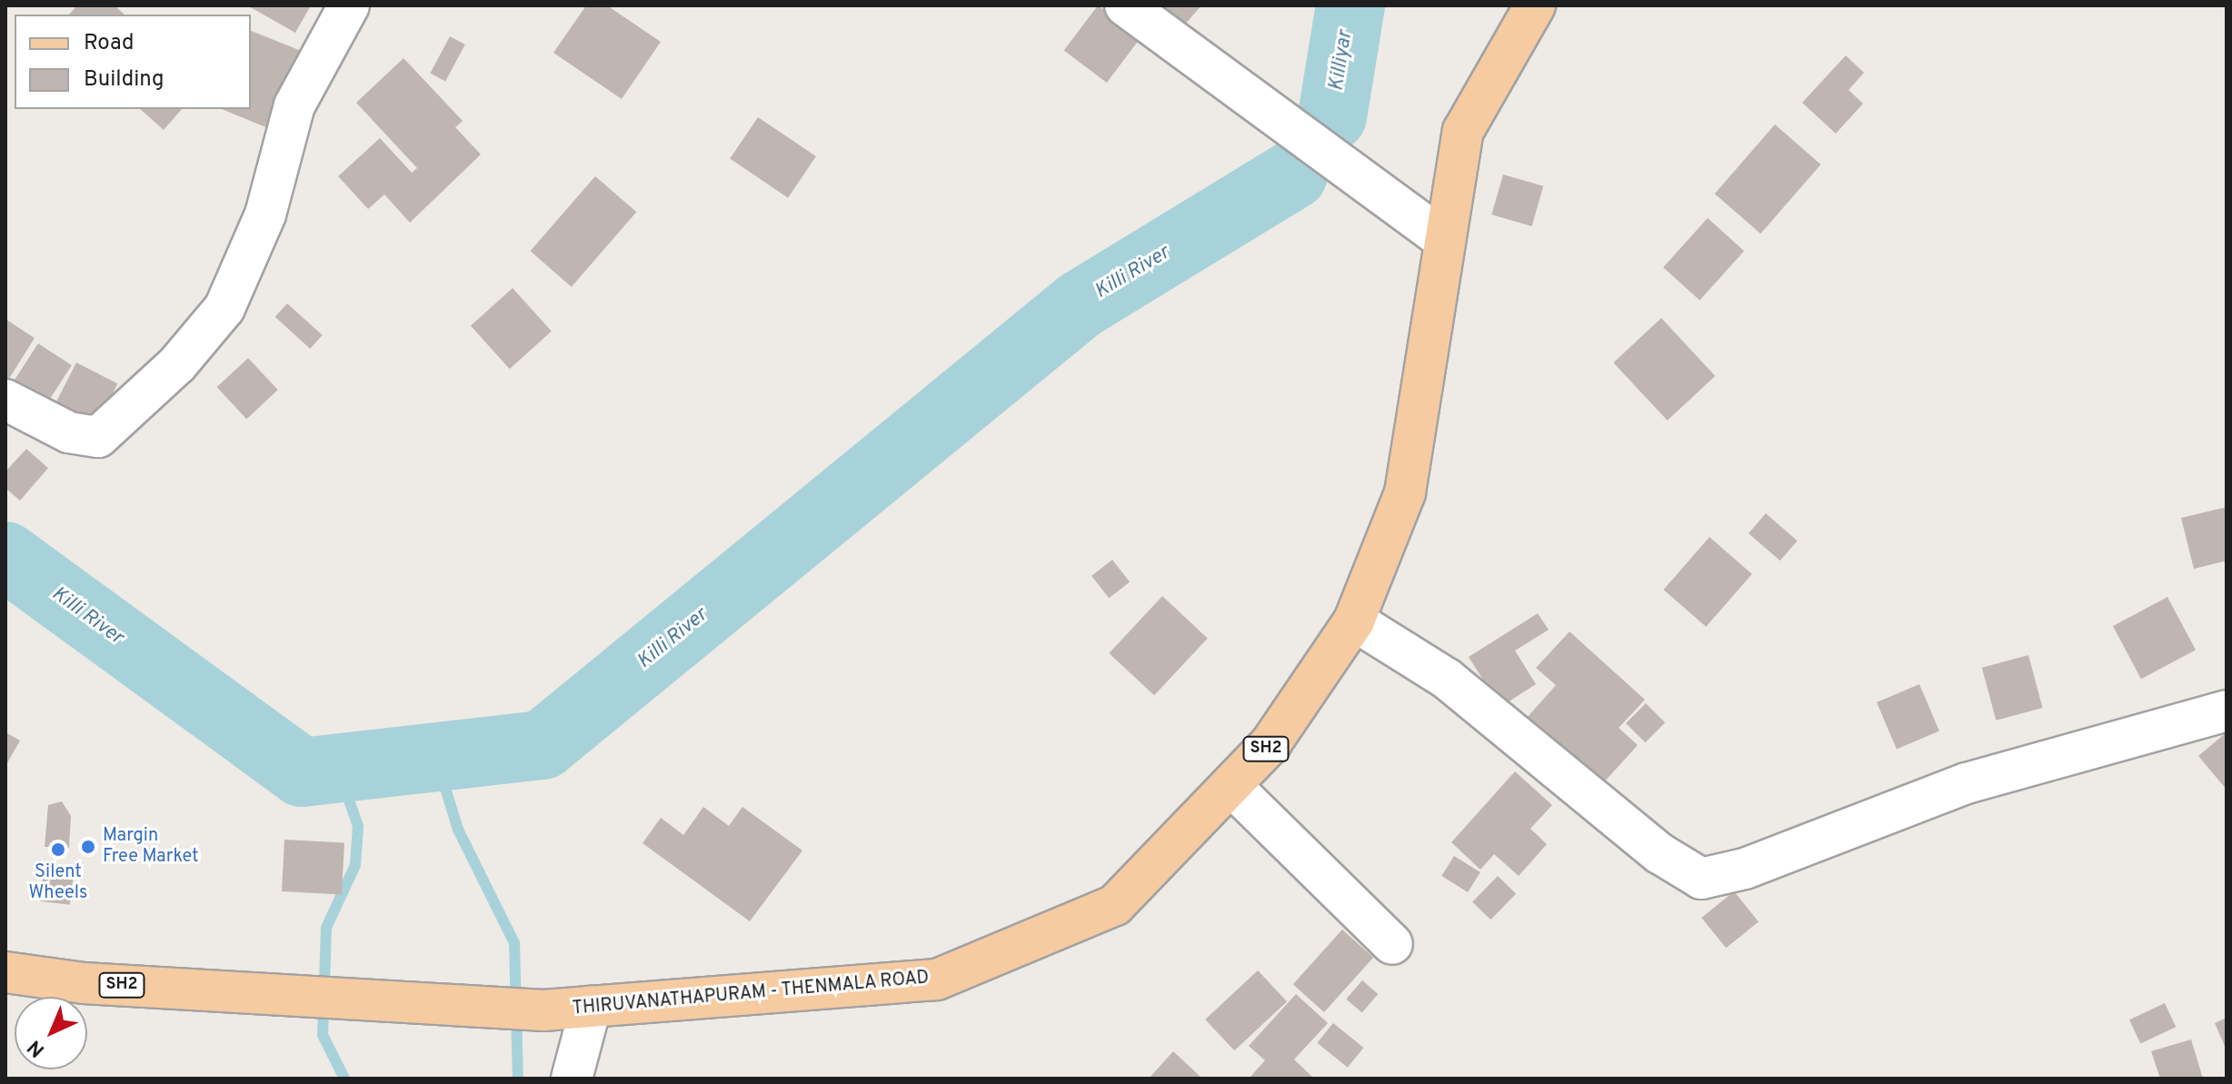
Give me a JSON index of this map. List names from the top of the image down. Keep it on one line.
{"streets":{"main road":["SH2","THIRUVANATHAPURAM - THENMALA ROAD"]},"water":["Killiyar","Killi River"],"places":["Margin Free Market","Silent Wheels"],"legend":["Road","Building"],"north":"bottom left"}
